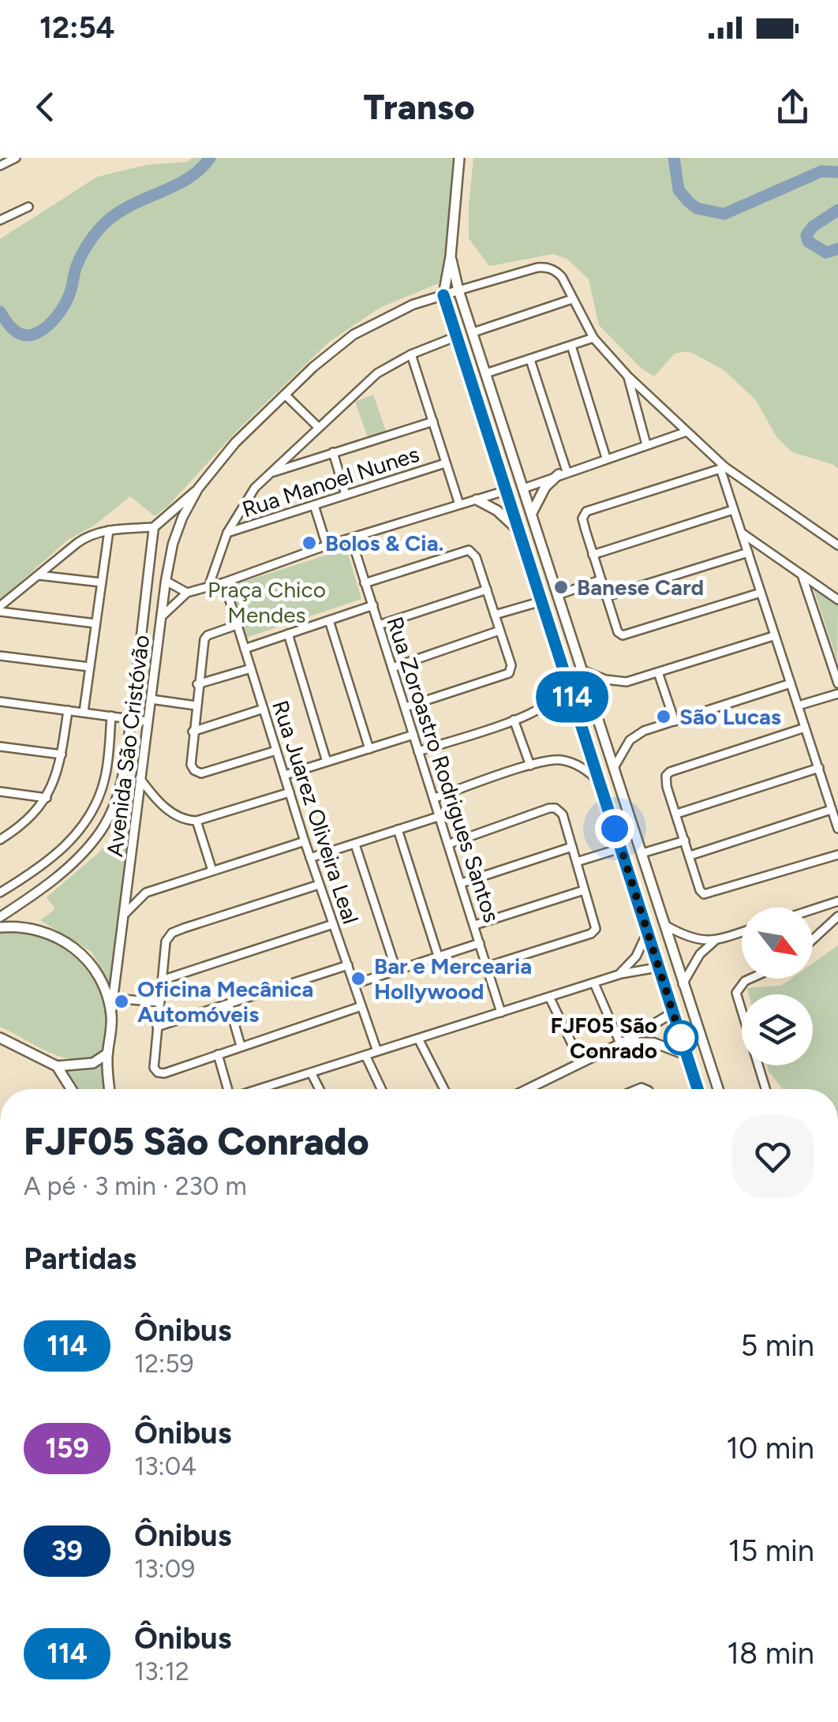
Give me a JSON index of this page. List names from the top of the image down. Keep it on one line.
{"streets":{"street":["Rua Manoel Nunes","Avenida São Cristóvão","Rua Zoroastro Rodrigues Santos","Rua Juarez Oliveira Leal"]},"parks":["Praça Chico Mendes"],"places":["Bolos & Cia.","Banese Card","São Lucas","Bar e Mercearia Hollywood","Oficina Mecânica Automóveis","FJF05 São Conrado"],"lines":["bus line 114"],"north":"bottom right","page":{"status":"12:54","header":"Transo","on_map":"114","heading":[["FJF05 São Conrado","A pé · 3 min · 230 m"],"Partidas"],"list":[{"mark":"114","name":"Ônibus","note":"12:59","value":"5 min"},{"mark":"159","name":"Ônibus","note":"13:04","value":"10 min"},{"mark":"39","name":"Ônibus","note":"13:09","value":"15 min"},{"mark":"114","name":"Ônibus","note":"13:12","value":"18 min"}]}}
